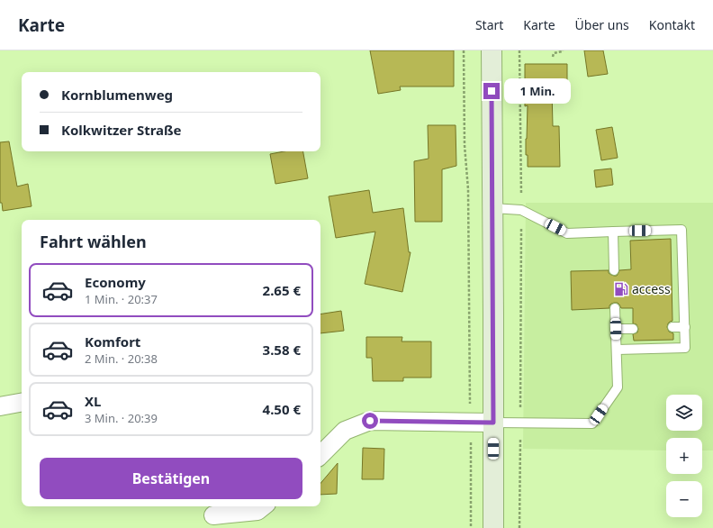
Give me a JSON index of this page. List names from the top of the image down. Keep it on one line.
{"places":{"fuel station":["access"]},"page":{"header":"Karte","nav":["Start","Karte","Über uns","Kontakt"],"banner":["Kornblumenweg","Kolkwitzer Straße"],"bubble":"1 Min.","heading":"Fahrt wählen","list":[{"name":"Economy","note":"1 Min. · 20:37","value":"2.65 €"},{"name":"Komfort","note":"2 Min. · 20:38","value":"3.58 €"},{"name":"XL","note":"3 Min. · 20:39","value":"4.50 €"}],"map_buttons":["+","−"],"buttons":"Bestätigen"}}
